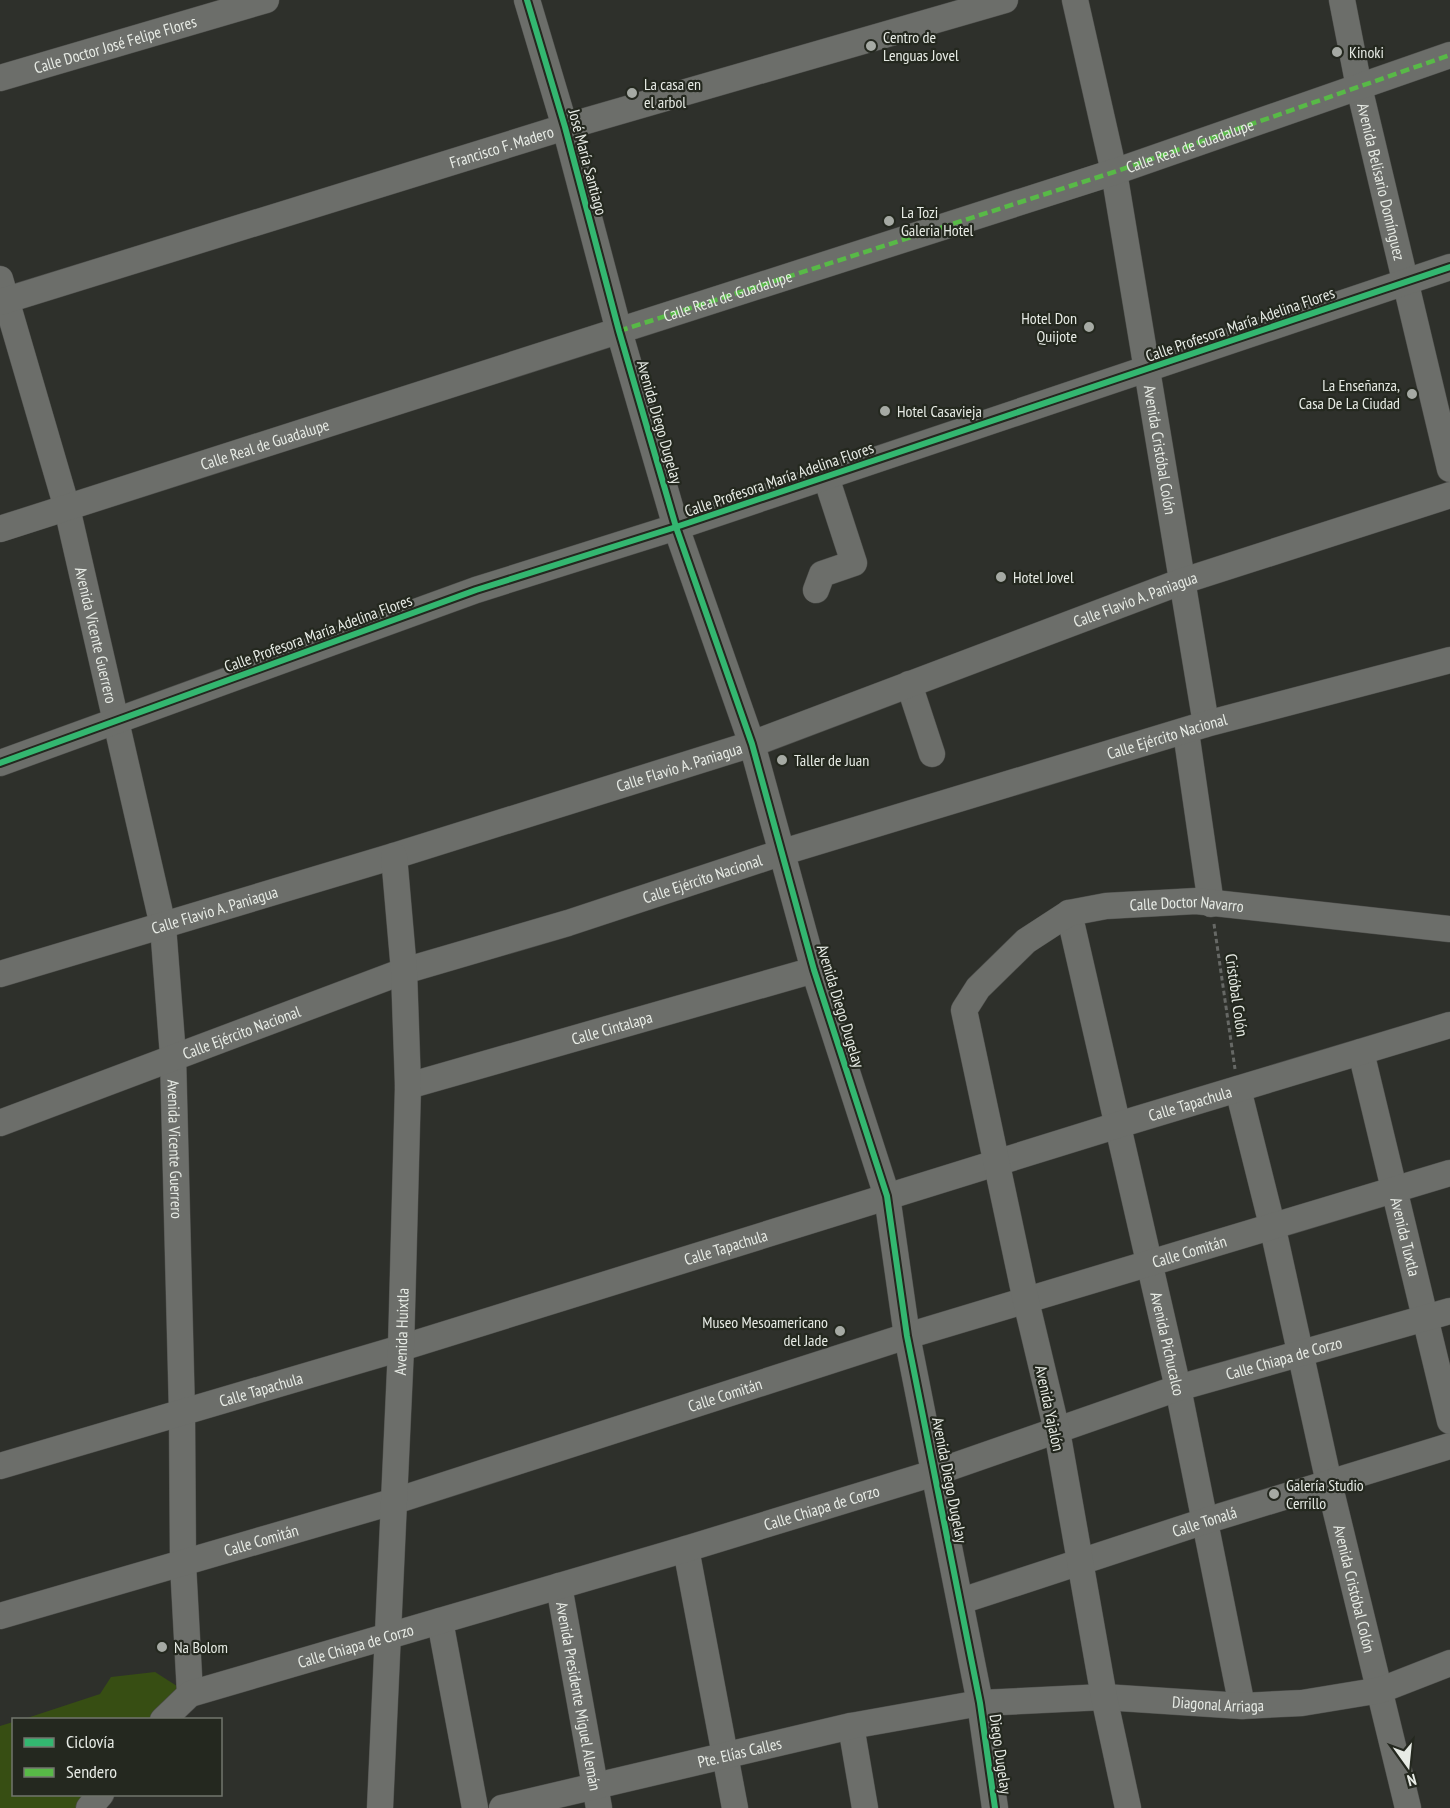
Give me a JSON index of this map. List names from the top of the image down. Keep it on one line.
{"streets":{"street":["Calle Doctor José Felipe Flores","Calle Real de Guadalupe","Francisco F. Madero","José María Santiago","Avenida Belisario Domínguez","Calle Profesora María Adelina Flores","Avenida Diego Dugelay","Avenida Cristóbal Colón","Calle Flavio A. Paniagua","Avenida Vicente Guerrero","Calle Ejército Nacional","Calle Doctor Navarro","Calle Cintalapa","Calle Tapachula","Avenida Tuxtla","Calle Comitán","Avenida Huixtla","Avenida Pichucalco","Calle Chiapa de Corzo","Avenida Yajalón","Calle Tonalá","Avenida Presidente Miguel Alemán","Diagonal Arriaga","Pte. Elías Calles","Diego Dugelay"],"path":["Cristóbal Colón"]},"crossings":[["Calle Real de Guadalupe","José María Santiago"],["Calle Real de Guadalupe","Avenida Belisario Domínguez"],["Calle Real de Guadalupe","Avenida Diego Dugelay"],["Calle Real de Guadalupe","Avenida Cristóbal Colón"],["Calle Real de Guadalupe","Avenida Vicente Guerrero"],["Francisco F. Madero","José María Santiago"],["Francisco F. Madero","Avenida Vicente Guerrero"],["José María Santiago","Avenida Diego Dugelay"],["Avenida Belisario Domínguez","Calle Profesora María Adelina Flores"],["Calle Profesora María Adelina Flores","Avenida Diego Dugelay"],["Calle Profesora María Adelina Flores","Avenida Cristóbal Colón"],["Calle Profesora María Adelina Flores","Avenida Vicente Guerrero"],["Avenida Diego Dugelay","Calle Flavio A. Paniagua"],["Avenida Diego Dugelay","Calle Ejército Nacional"],["Avenida Diego Dugelay","Calle Cintalapa"],["Avenida Diego Dugelay","Calle Tapachula"],["Avenida Diego Dugelay","Calle Comitán"],["Avenida Diego Dugelay","Calle Chiapa de Corzo"],["Avenida Diego Dugelay","Calle Tonalá"],["Avenida Diego Dugelay","Diagonal Arriaga"],["Avenida Diego Dugelay","Pte. Elías Calles"],["Avenida Diego Dugelay","Diego Dugelay"],["Avenida Cristóbal Colón","Calle Flavio A. Paniagua"],["Avenida Cristóbal Colón","Calle Ejército Nacional"],["Avenida Cristóbal Colón","Calle Doctor Navarro"],["Avenida Cristóbal Colón","Cristóbal Colón"],["Avenida Cristóbal Colón","Calle Tapachula"],["Avenida Cristóbal Colón","Calle Comitán"],["Avenida Cristóbal Colón","Calle Chiapa de Corzo"],["Avenida Cristóbal Colón","Calle Tonalá"],["Avenida Cristóbal Colón","Diagonal Arriaga"],["Calle Flavio A. Paniagua","Avenida Vicente Guerrero"],["Calle Flavio A. Paniagua","Avenida Huixtla"],["Avenida Vicente Guerrero","Calle Ejército Nacional"],["Avenida Vicente Guerrero","Calle Tapachula"],["Avenida Vicente Guerrero","Calle Comitán"],["Avenida Vicente Guerrero","Calle Chiapa de Corzo"],["Calle Ejército Nacional","Avenida Huixtla"],["Calle Doctor Navarro","Cristóbal Colón"],["Calle Doctor Navarro","Avenida Pichucalco"],["Calle Doctor Navarro","Avenida Yajalón"],["Cristóbal Colón","Calle Tapachula"],["Calle Cintalapa","Avenida Huixtla"],["Calle Tapachula","Avenida Tuxtla"],["Calle Tapachula","Avenida Huixtla"],["Calle Tapachula","Avenida Pichucalco"],["Calle Tapachula","Avenida Yajalón"],["Avenida Tuxtla","Calle Comitán"],["Avenida Tuxtla","Calle Chiapa de Corzo"],["Calle Comitán","Avenida Huixtla"],["Calle Comitán","Avenida Pichucalco"],["Calle Comitán","Avenida Yajalón"],["Avenida Huixtla","Calle Chiapa de Corzo"],["Avenida Pichucalco","Calle Chiapa de Corzo"],["Avenida Pichucalco","Calle Tonalá"],["Avenida Pichucalco","Diagonal Arriaga"],["Calle Chiapa de Corzo","Avenida Yajalón"],["Calle Chiapa de Corzo","Avenida Presidente Miguel Alemán"],["Avenida Yajalón","Calle Tonalá"],["Avenida Yajalón","Diagonal Arriaga"],["Avenida Presidente Miguel Alemán","Pte. Elías Calles"],["Diagonal Arriaga","Pte. Elías Calles"],["Diagonal Arriaga","Diego Dugelay"],["Pte. Elías Calles","Diego Dugelay"]],"places":["Centro de Lenguas Jovel","Kinoki","La casa en el arbol","La Tozi Galeria Hotel","Hotel Don Quijote","La Enseñanza, Casa De La Ciudad","Hotel Casavieja","Hotel Jovel","Taller de Juan","Museo Mesoamericano del Jade","Galería Studio Cerrillo","Na Bolom"],"legend":["Ciclovía","Sendero"],"north":"bottom"}
